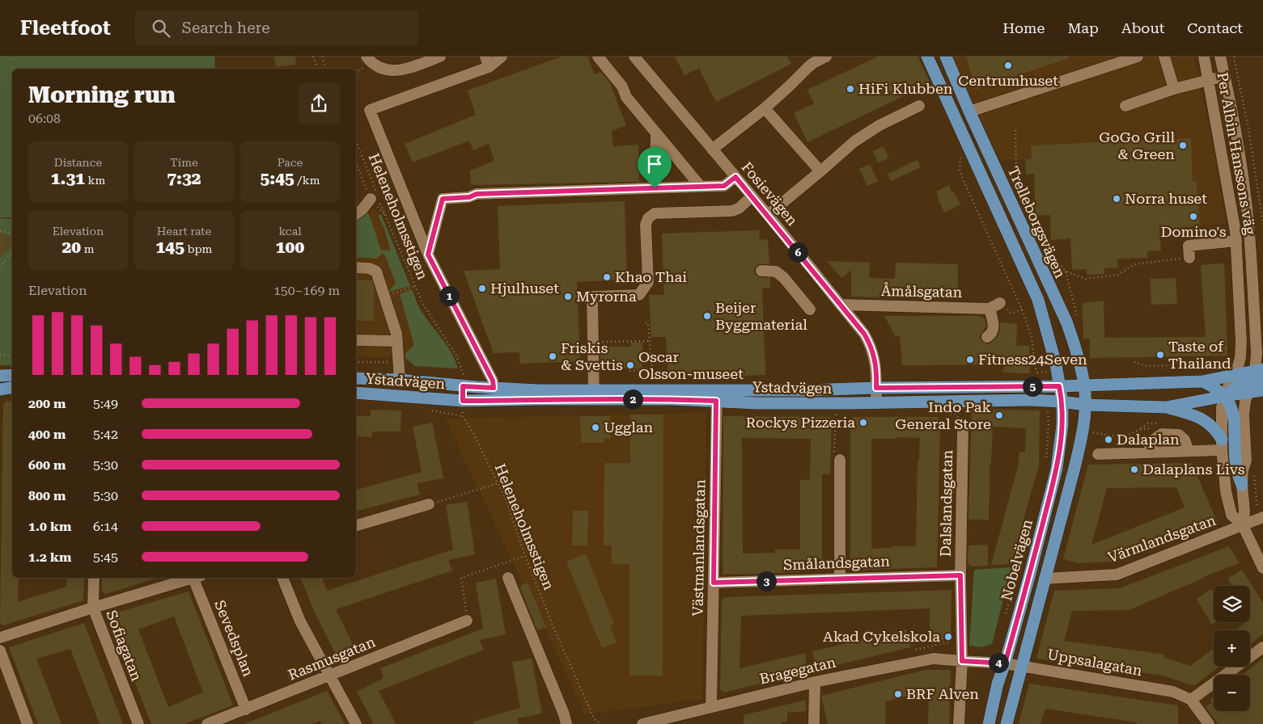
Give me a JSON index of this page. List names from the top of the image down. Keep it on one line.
{"streets":{"main road":["Trelleborgsvägen","Ystadvägen","Nobelvägen"],"street":["Per Albin Hanssons väg","Fosievägen","Åmålsgatan","Dalslandsgatan","Värmlandsgatan","Västmanlandsgatan","Smålandsgatan","Sevedsplan","Sofiagatan","Rasmusgatan","Uppsalagatan","Bragegatan"],"path":["Heleneholmsstigen"]},"crossings":[["Per Albin Hanssons väg","Värmlandsgatan"],["Fosievägen","Åmålsgatan"],["Fosievägen","Ystadvägen"],["Heleneholmsstigen","Ystadvägen"],["Trelleborgsvägen","Ystadvägen"],["Ystadvägen","Västmanlandsgatan"],["Ystadvägen","Nobelvägen"],["Dalslandsgatan","Smålandsgatan"],["Dalslandsgatan","Uppsalagatan"],["Dalslandsgatan","Bragegatan"],["Västmanlandsgatan","Smålandsgatan"],["Västmanlandsgatan","Bragegatan"],["Nobelvägen","Uppsalagatan"],["Sevedsplan","Rasmusgatan"],["Uppsalagatan","Bragegatan"]],"places":["Centrumhuset","HiFi Klubben","GoGo Grill & Green","Norra huset","Domino's","Khao Thai","Hjulhuset","Myrorna","Beijer Byggmaterial","Taste of Thailand","Friskis & Svettis","Fitness24Seven","Oscar Olsson-museet","Indo Pak General Store","Rockys Pizzeria","Ugglan","Dalaplan","Dalaplans Livs","Akad Cykelskola","BRF Alven"],"page":{"header":"Fleetfoot","search":"Search here","nav":["Home","Map","About","Contact"],"heading":["Morning run","06:08"],"stats":[["Distance","1.31 km"],["Time","7:32"],["Pace","5:45 /km"],["Elevation","20 m"],["Heart rate","145 bpm"],["kcal","100"]],"pins":["6","1","5","2","3","4"],"chart":["Elevation","150–169 m"],"list":[{"name":"200 m","note":"5:49"},{"name":"400 m","note":"5:42"},{"name":"600 m","note":"5:30"},{"name":"800 m","note":"5:30"},{"name":"1.0 km","note":"6:14"},{"name":"1.2 km","note":"5:45"}],"map_buttons":["+","−"]}}
